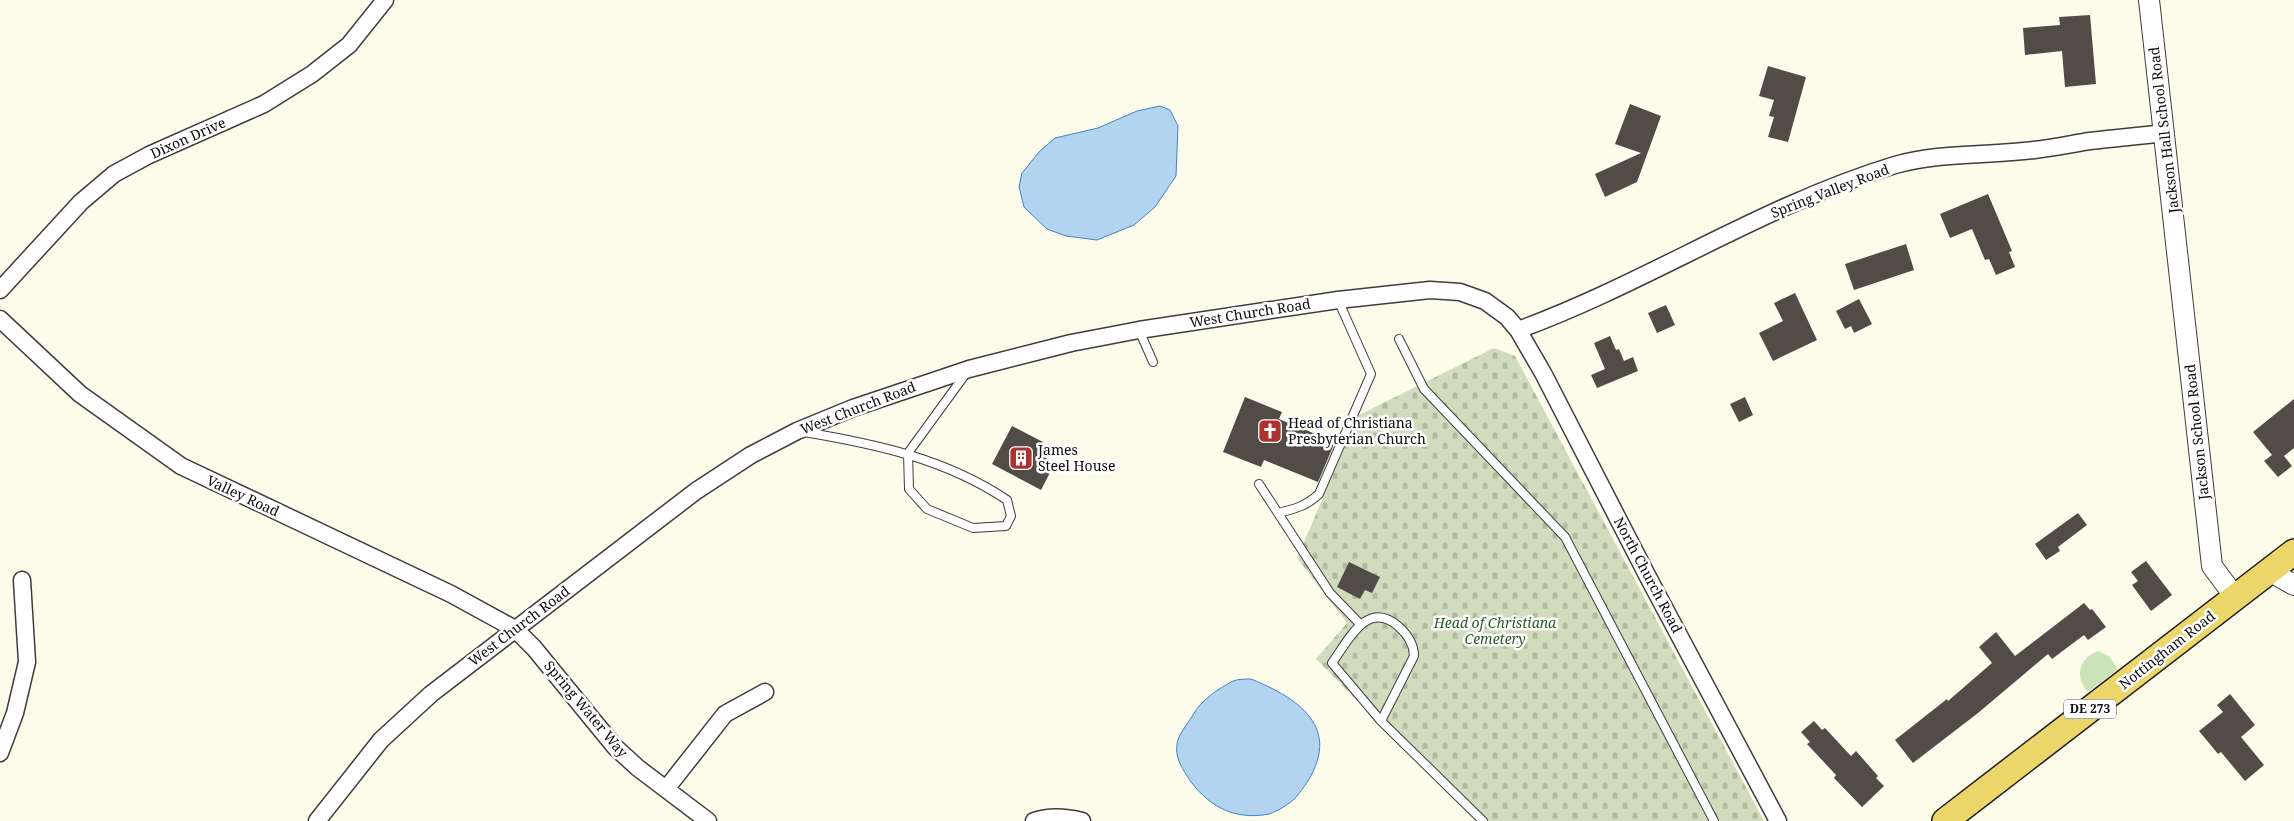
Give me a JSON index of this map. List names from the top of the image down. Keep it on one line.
{"streets":{"main road":["Nottingham Road","DE 273"],"street":["Jackson Hall School Road","Dixon Drive","Spring Valley Road","West Church Road","Jackson School Road","Valley Road","North Church Road","Spring Water Way"]},"crossings":[["Jackson Hall School Road","Spring Valley Road"],["Jackson Hall School Road","Jackson School Road"],["Spring Valley Road","West Church Road"],["Spring Valley Road","North Church Road"],["West Church Road","Valley Road"],["West Church Road","North Church Road"],["West Church Road","Spring Water Way"],["Jackson School Road","Nottingham Road"],["Valley Road","Spring Water Way"]],"parks":["Head of Christiana Cemetery"],"places":{"church":["Head of Christiana Presbyterian Church"],"building":["James Steel House"]}}
